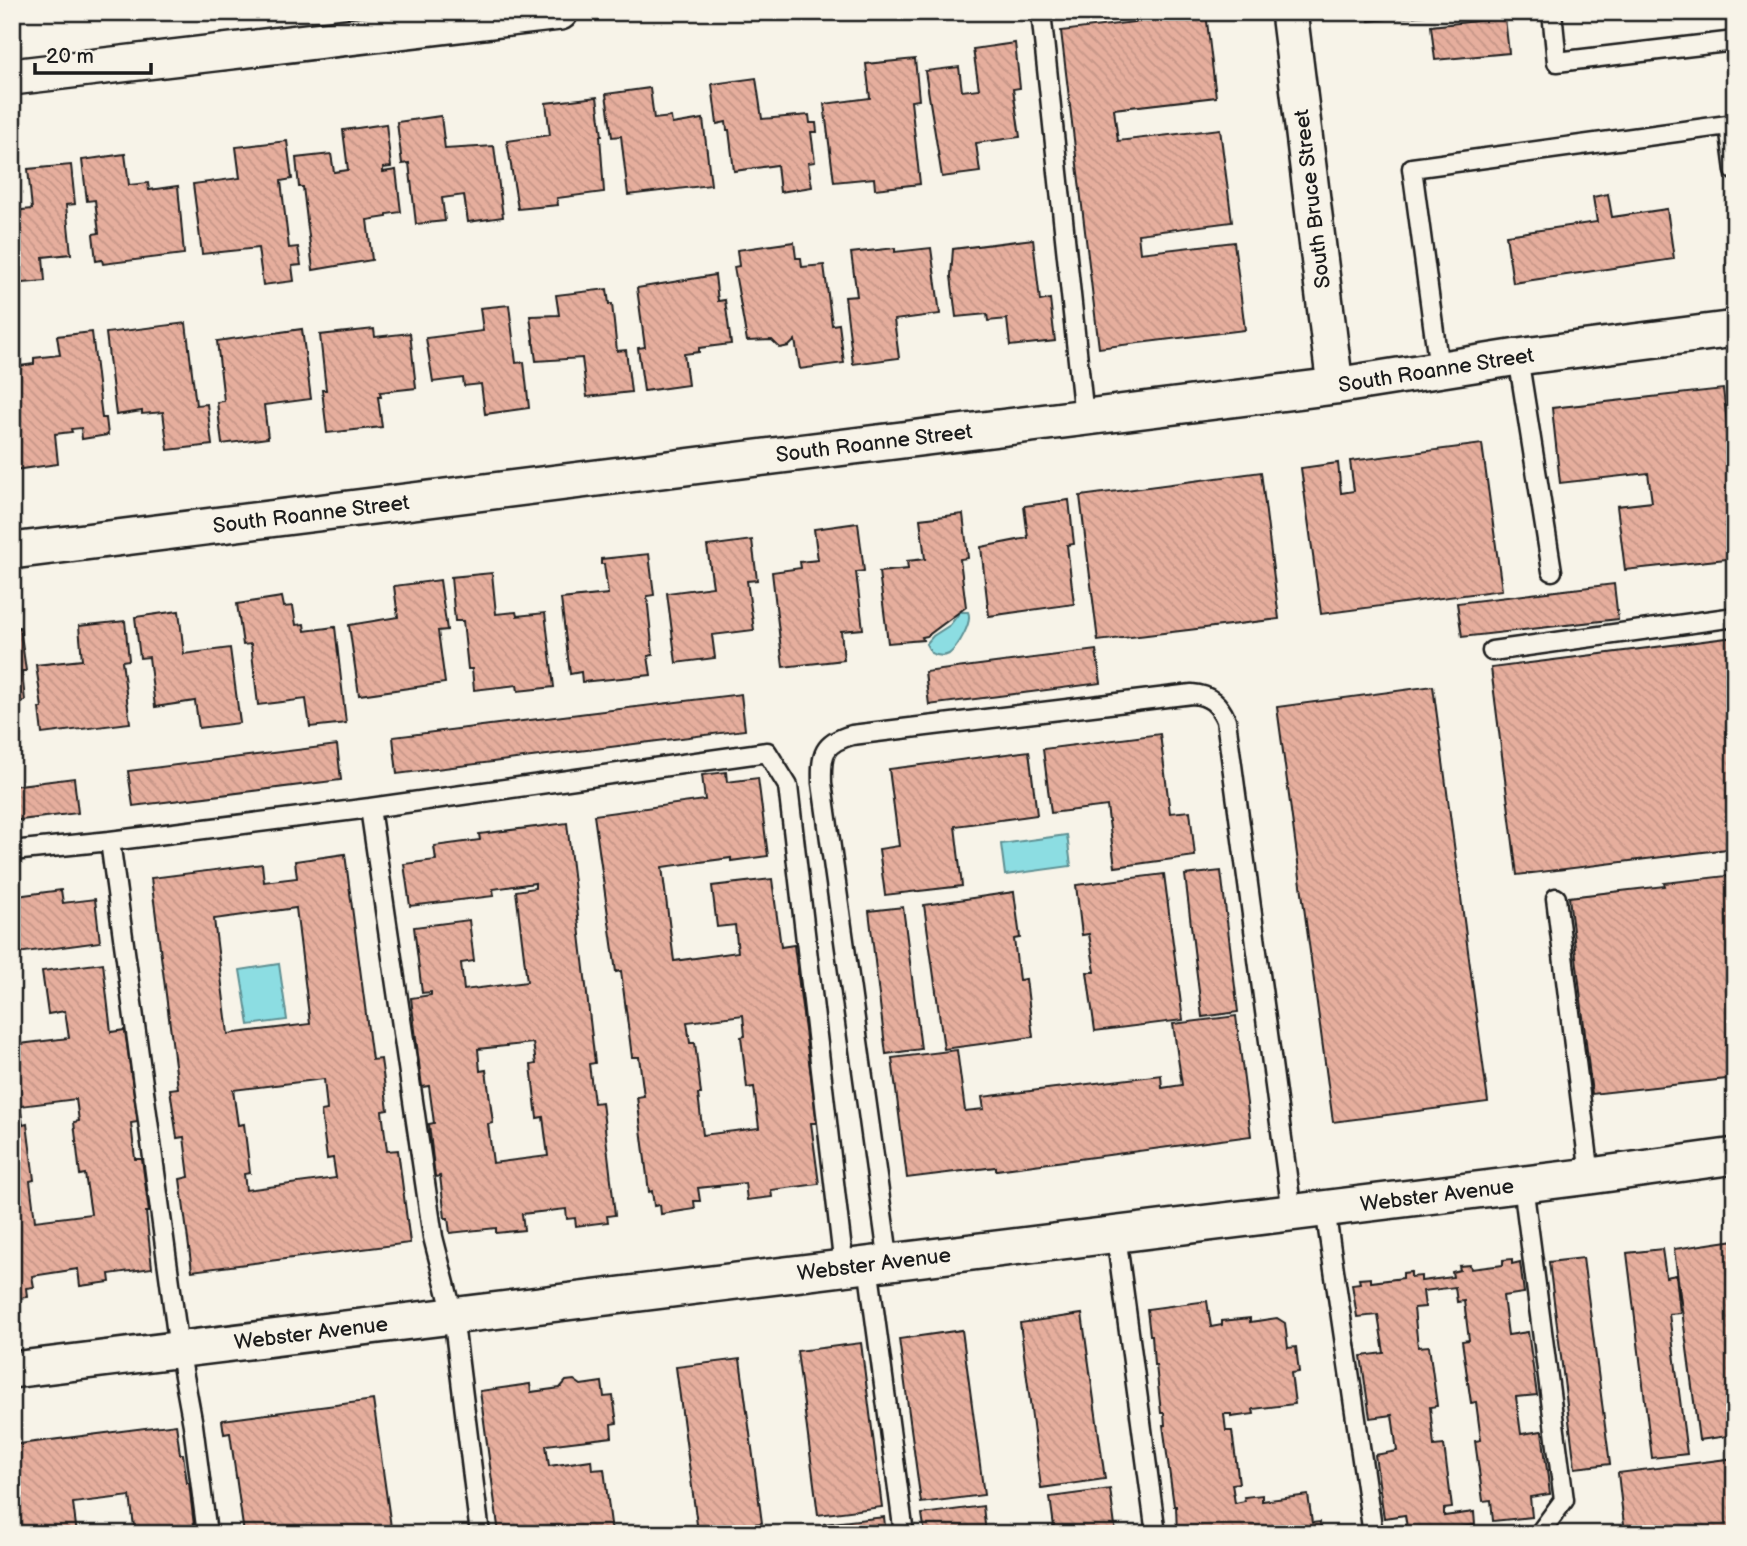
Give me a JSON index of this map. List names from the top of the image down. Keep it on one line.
{"streets":{"street":["South Bruce Street","South Roanne Street","Webster Avenue"]},"crossings":[["South Bruce Street","South Roanne Street"]],"scale_bar":"20 m"}
